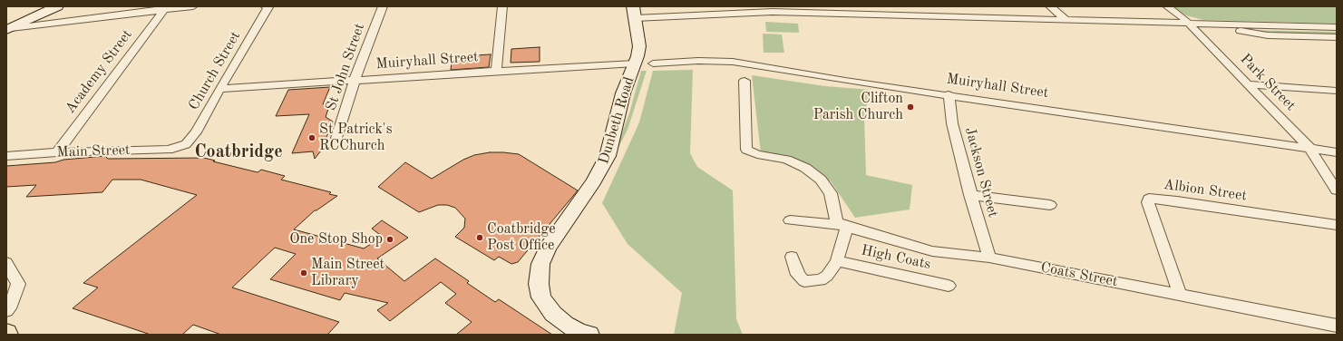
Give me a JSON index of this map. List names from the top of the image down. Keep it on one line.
{"streets":{"main road":["Dunbeth Road"],"street":["Muiryhall Street","St John Street","Church Street","Academy Street","Park Street","Main Street","Jackson Street","Albion Street","High Coats","Coats Street"]},"crossings":[["Muiryhall Street","St John Street"],["Muiryhall Street","Church Street"],["Muiryhall Street","Park Street"],["Muiryhall Street","Dunbeth Road"],["Muiryhall Street","Jackson Street"],["Church Street","Main Street"],["Academy Street","Main Street"],["Jackson Street","Coats Street"],["Albion Street","Coats Street"],["High Coats","Coats Street"]],"districts":["Coatbridge"],"places":["Clifton Parish Church","St Patrick's RCChurch","Coatbridge Post Office","One Stop Shop","Main Street Library"]}
